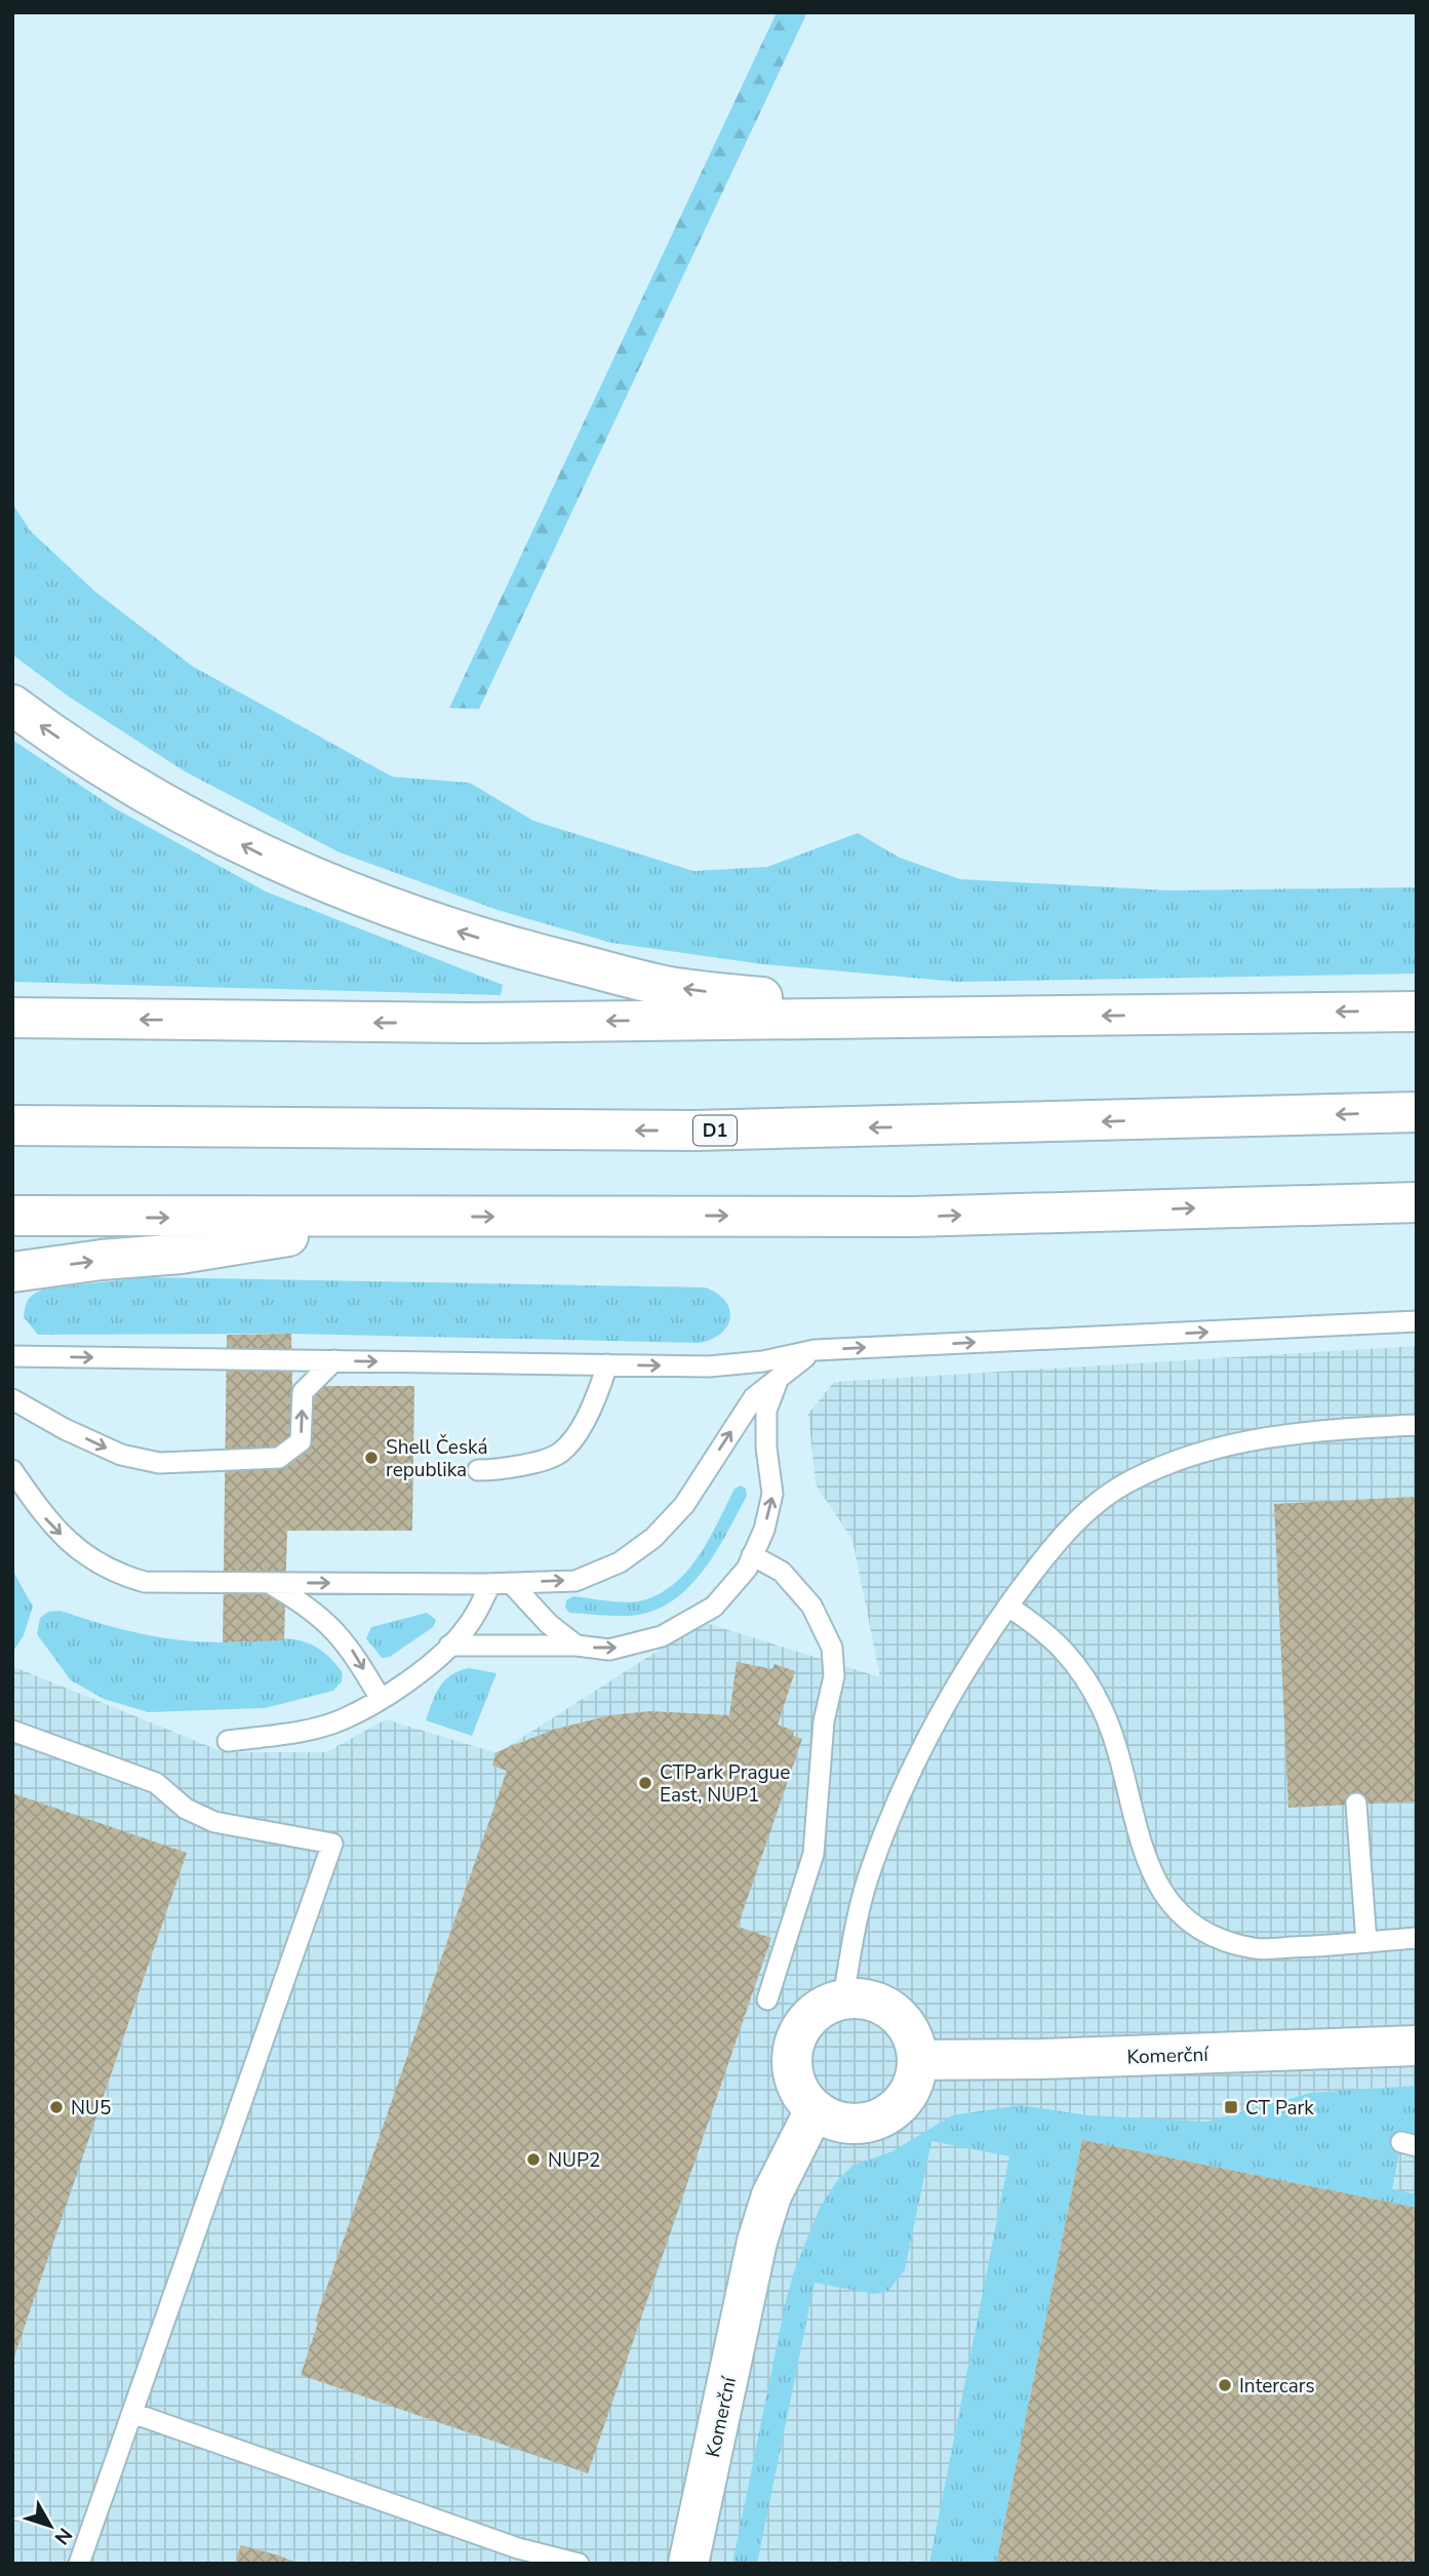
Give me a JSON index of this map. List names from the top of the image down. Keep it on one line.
{"streets":{"main road":["D1","Komerční"]},"places":{"other":["Shell Česká republika","CTPark Prague East, NUP1","NU5","NUP2","Intercars"],"transit":["CT Park"]},"north":"bottom right"}
